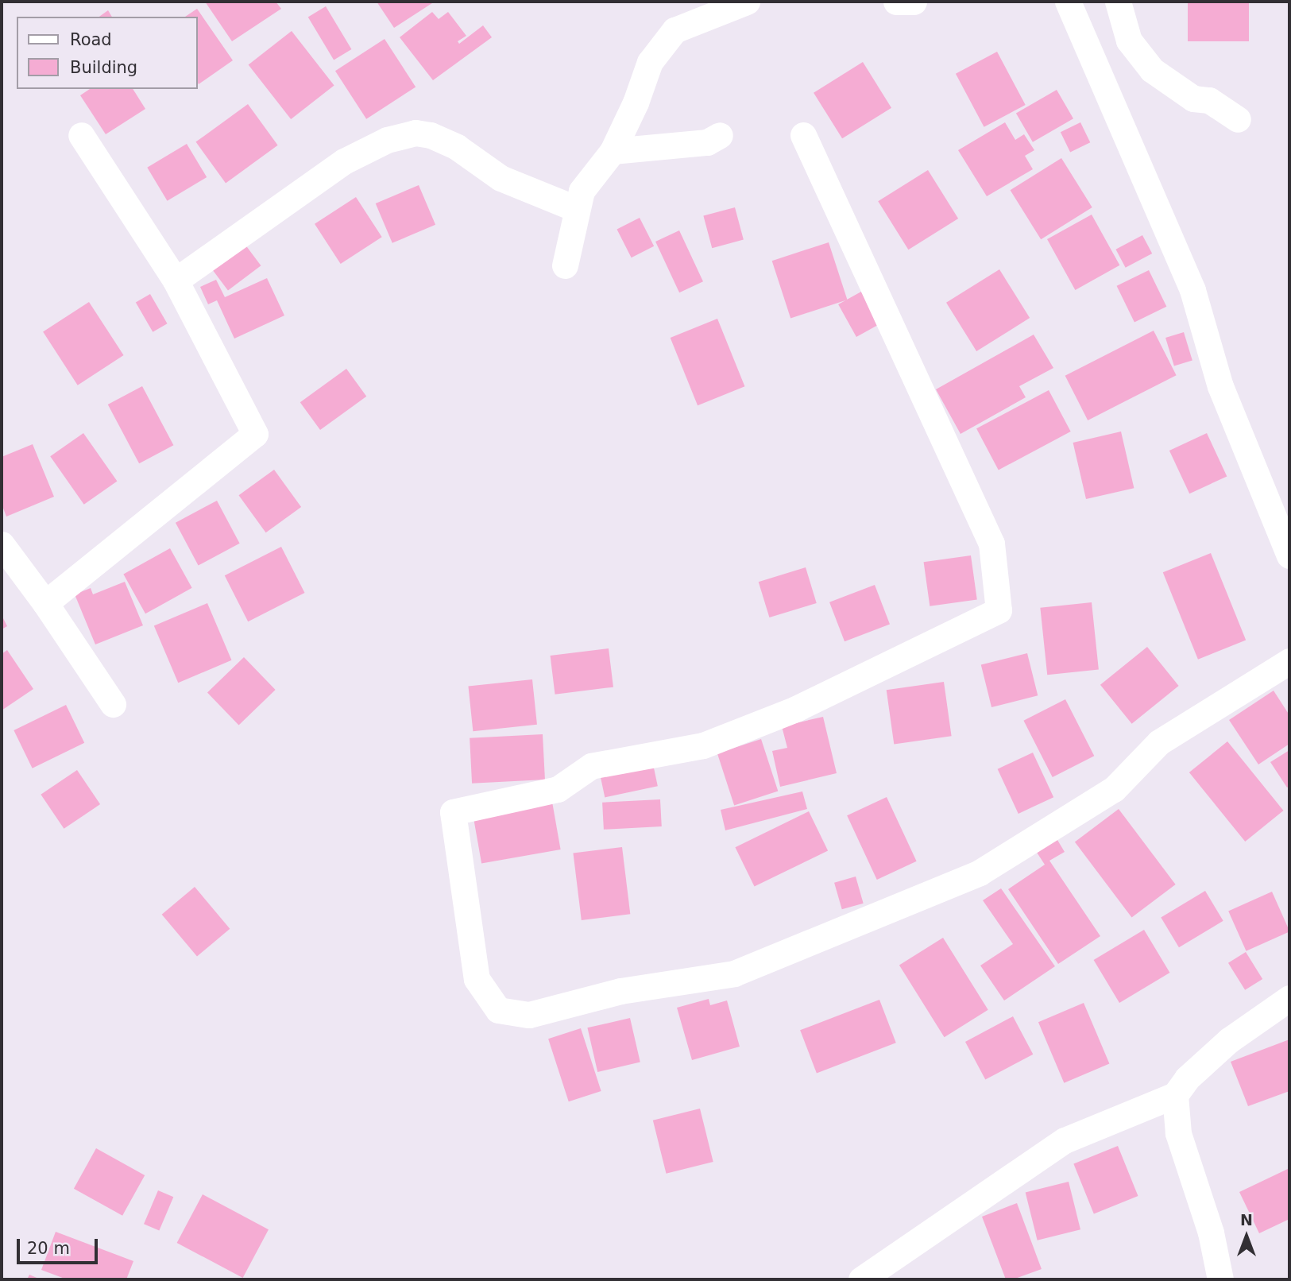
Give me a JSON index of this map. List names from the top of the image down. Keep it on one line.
{"legend":["Road","Building"],"scale_bar":"20 m","north":"top"}
